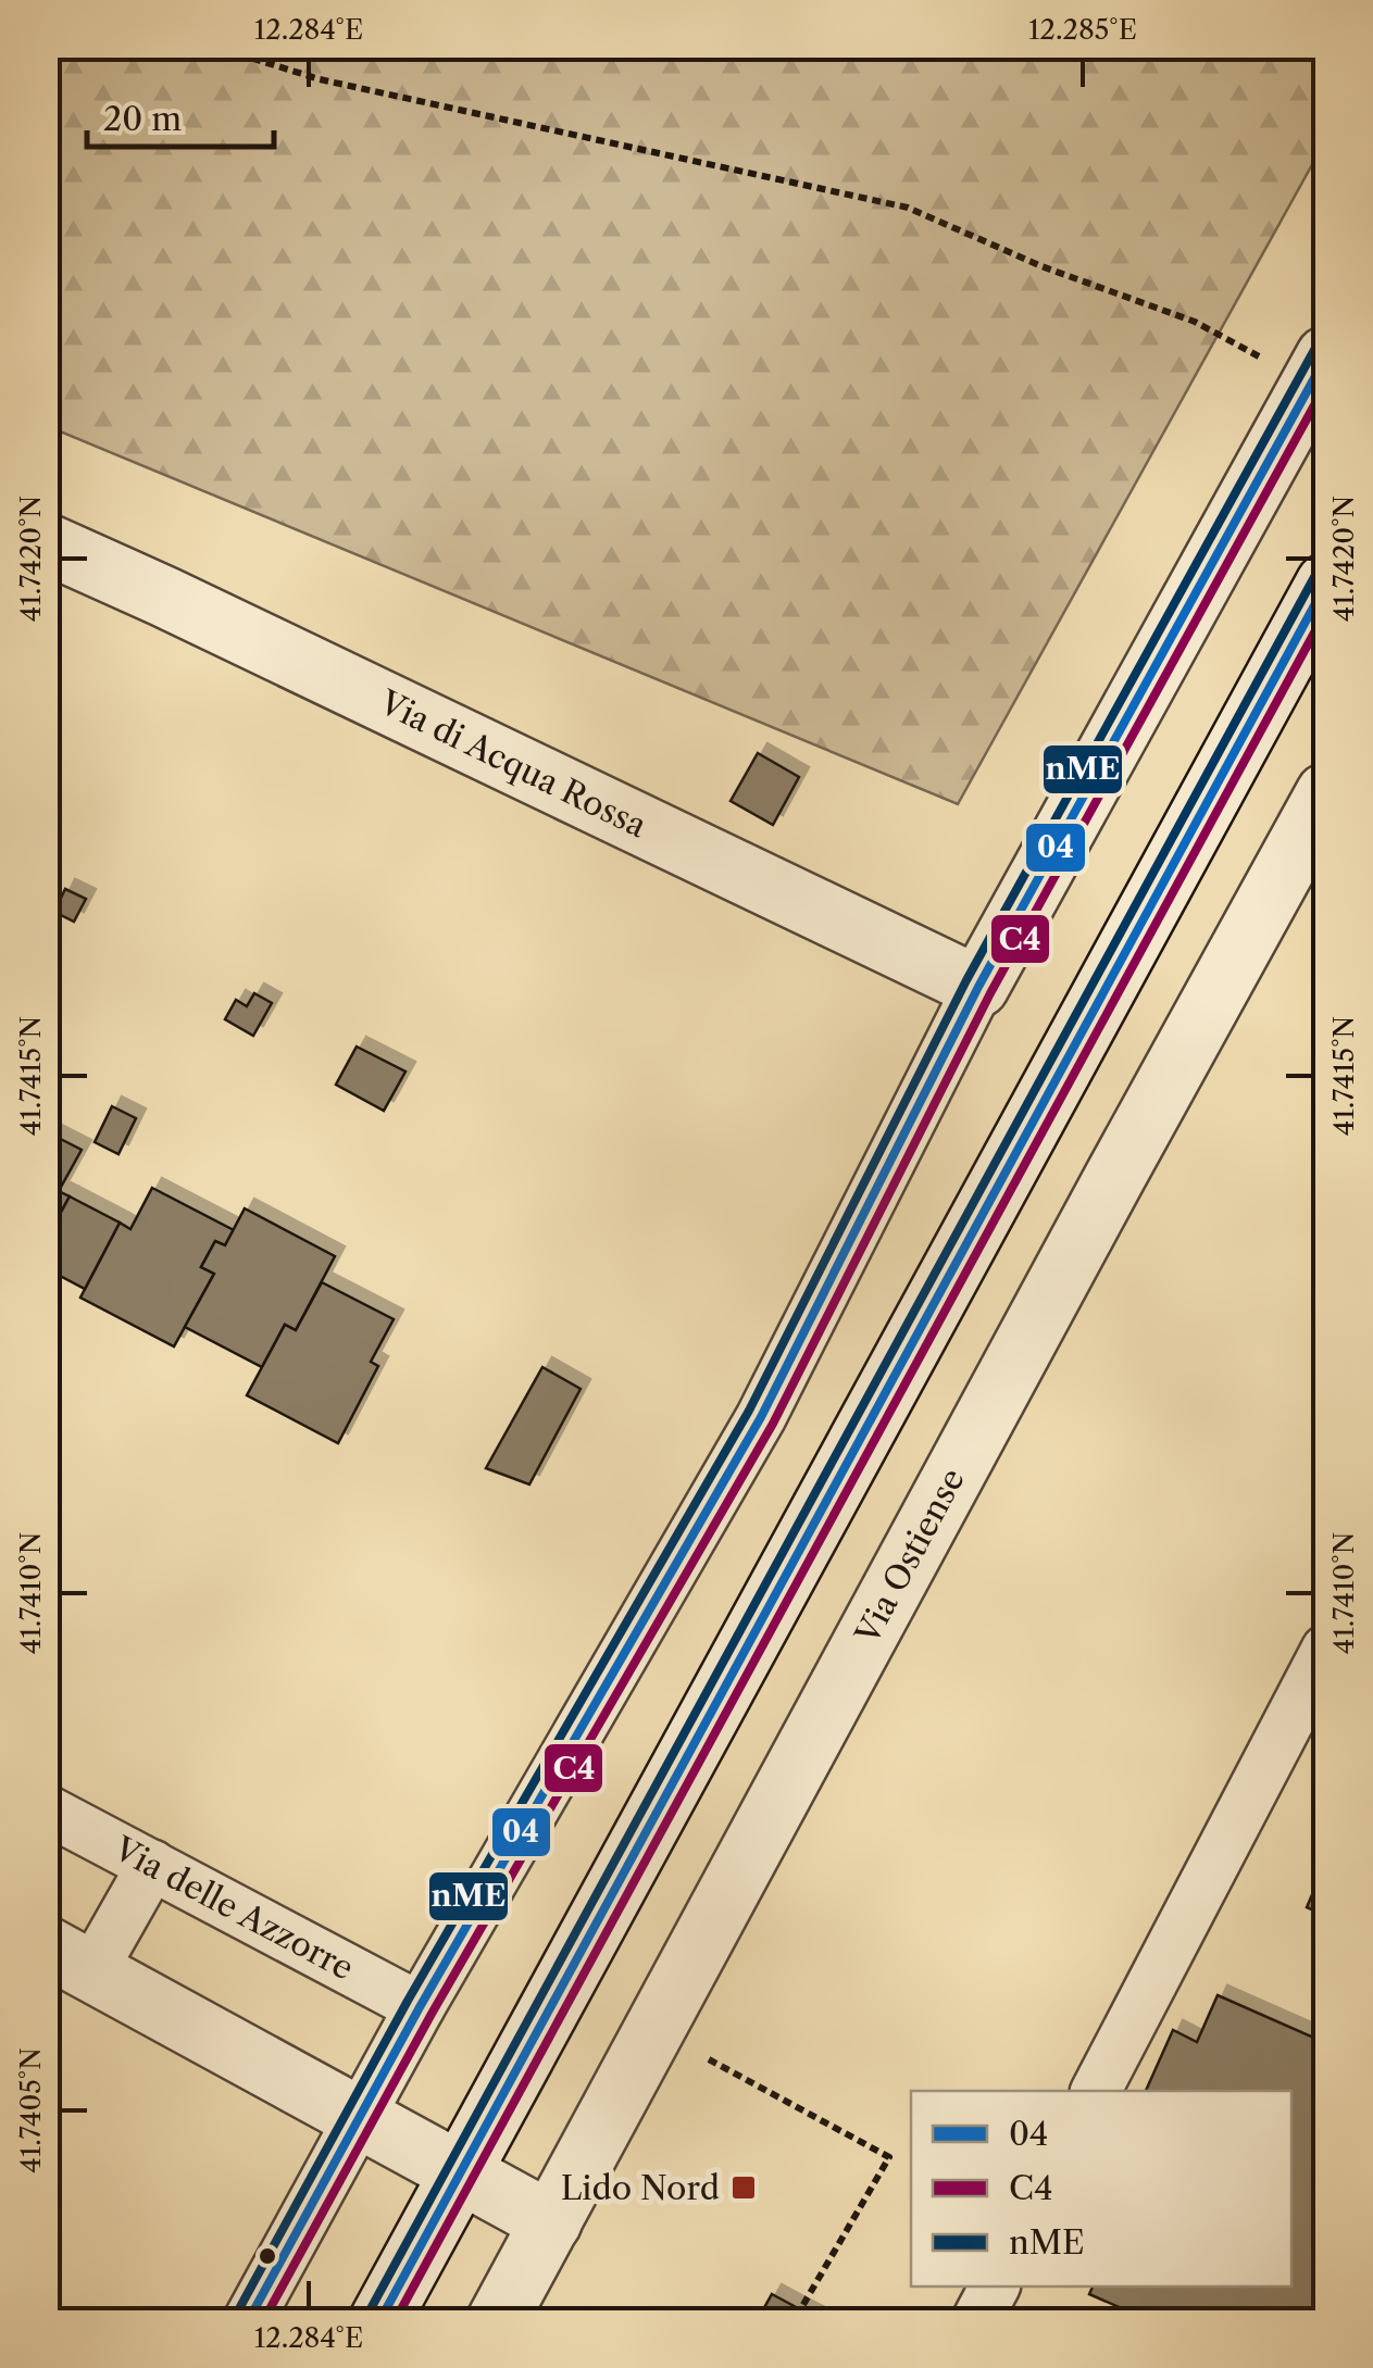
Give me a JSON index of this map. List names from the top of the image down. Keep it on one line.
{"streets":{"street":["Via di Acqua Rossa","Via Ostiense","Via delle Azzorre"]},"places":{"transit":["Lido Nord"]},"lines":["transit line nME","transit line 04","transit line C4"],"legend":["04","C4","nME"],"scale_bar":"20 m","coordinates":["12.284°E","12.285°E","41.7420°N","41.7415°N","41.7410°N","41.7405°N"]}
